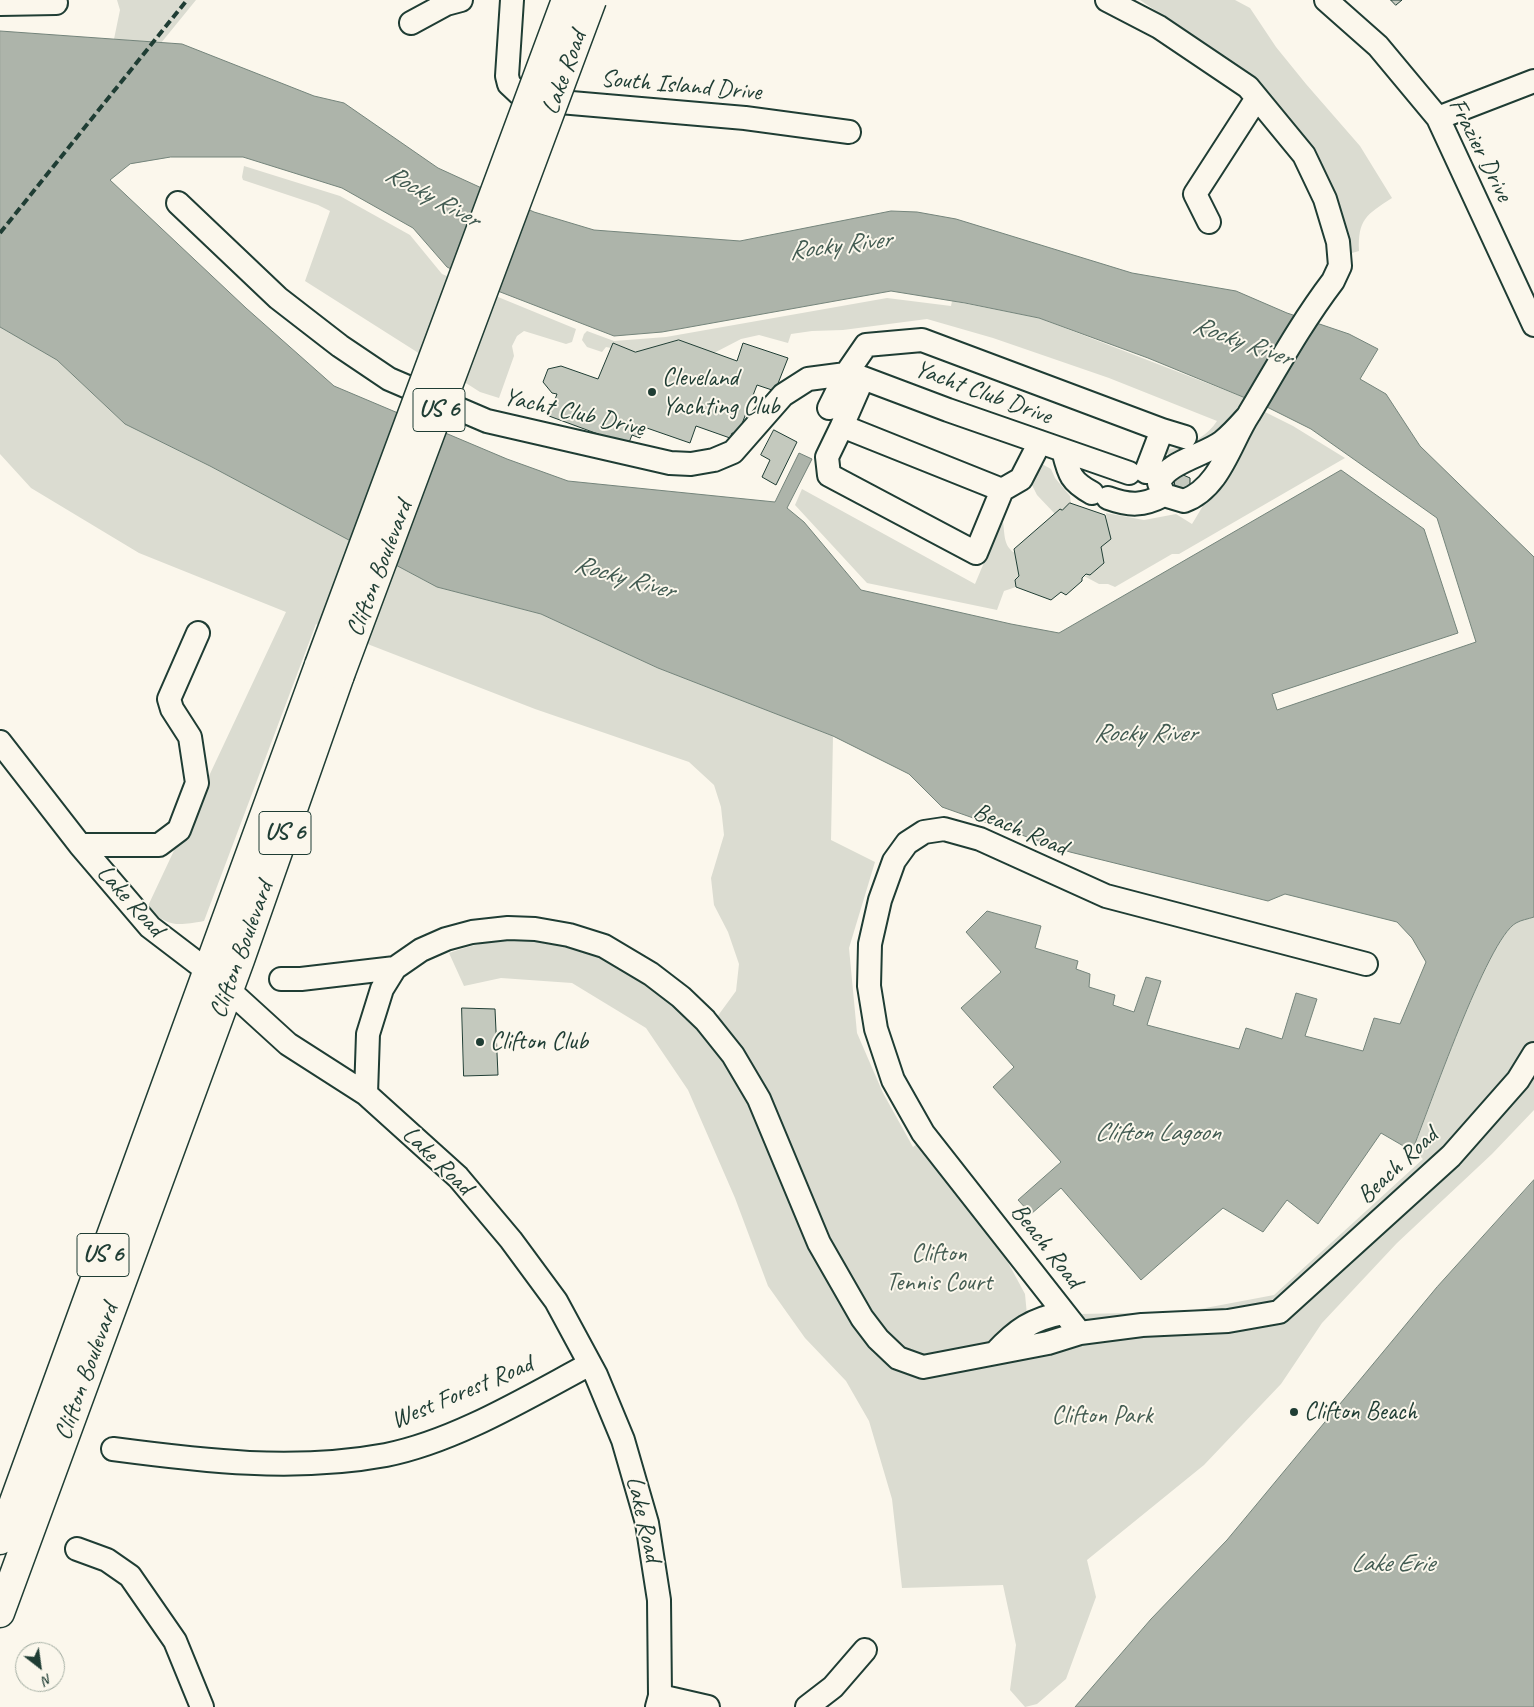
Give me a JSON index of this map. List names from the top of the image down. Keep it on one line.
{"streets":{"main road":["Lake Road","US 6","Clifton Boulevard"],"street":["South Island Drive","Frazier Drive","Yacht Club Drive","Beach Road","West Forest Road"]},"crossings":[["Lake Road","Clifton Boulevard"],["Lake Road","Beach Road"],["Lake Road","West Forest Road"]],"water":["Rocky River","Clifton Lagoon","Lake Erie"],"parks":["Clifton Tennis Court","Clifton Park"],"places":["Cleveland Yachting Club","Clifton Club","Clifton Beach"],"north":"bottom right"}
